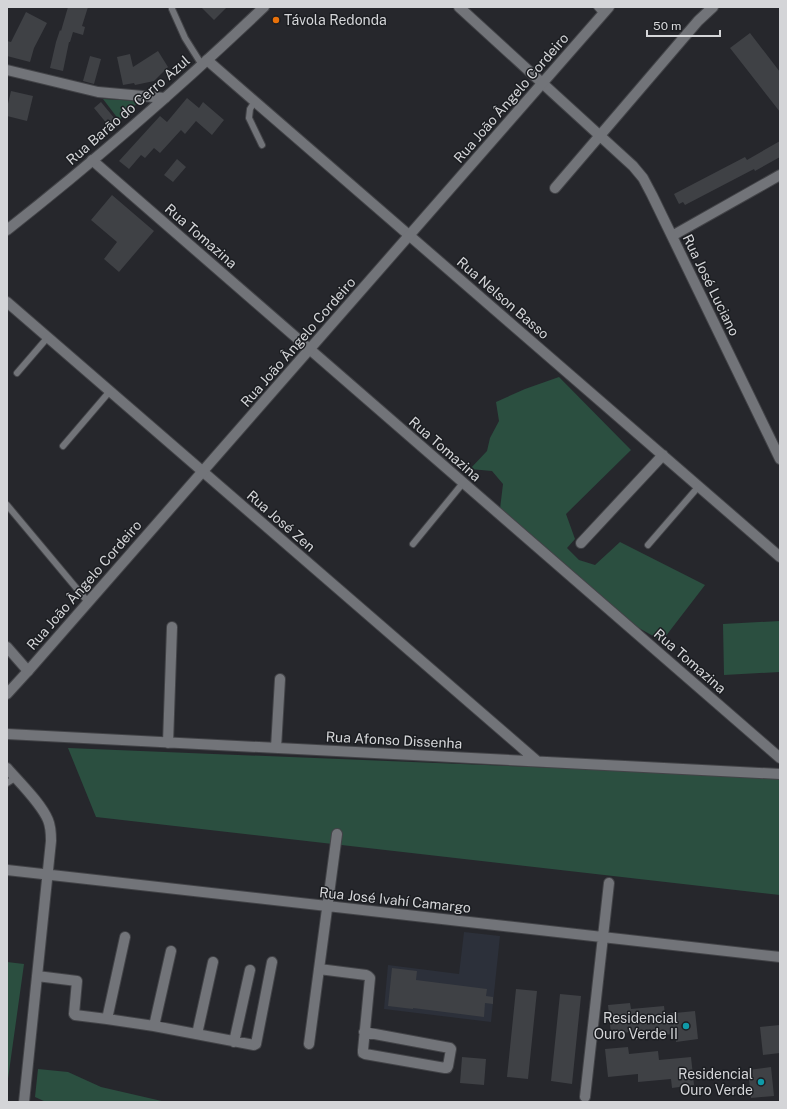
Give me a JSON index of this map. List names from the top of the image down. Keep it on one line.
{"streets":{"street":["Rua João Ângelo Cordeiro","Rua Barão do Cerro Azul","Rua Tomazina","Rua José Luciano","Rua Nelson Basso","Rua José Zen","Rua Afonso Dissenha","Rua José Ivahí Camargo"]},"crossings":[["Rua João Ângelo Cordeiro","Rua Tomazina"],["Rua João Ângelo Cordeiro","Rua José Luciano"],["Rua João Ângelo Cordeiro","Rua Nelson Basso"],["Rua João Ângelo Cordeiro","Rua José Zen"],["Rua Barão do Cerro Azul","Rua Tomazina"],["Rua Barão do Cerro Azul","Rua Nelson Basso"],["Rua José Zen","Rua Afonso Dissenha"]],"places":["Távola Redonda","Residencial Ouro Verde II","Residencial Ouro Verde"],"scale_bar":"50 m"}
